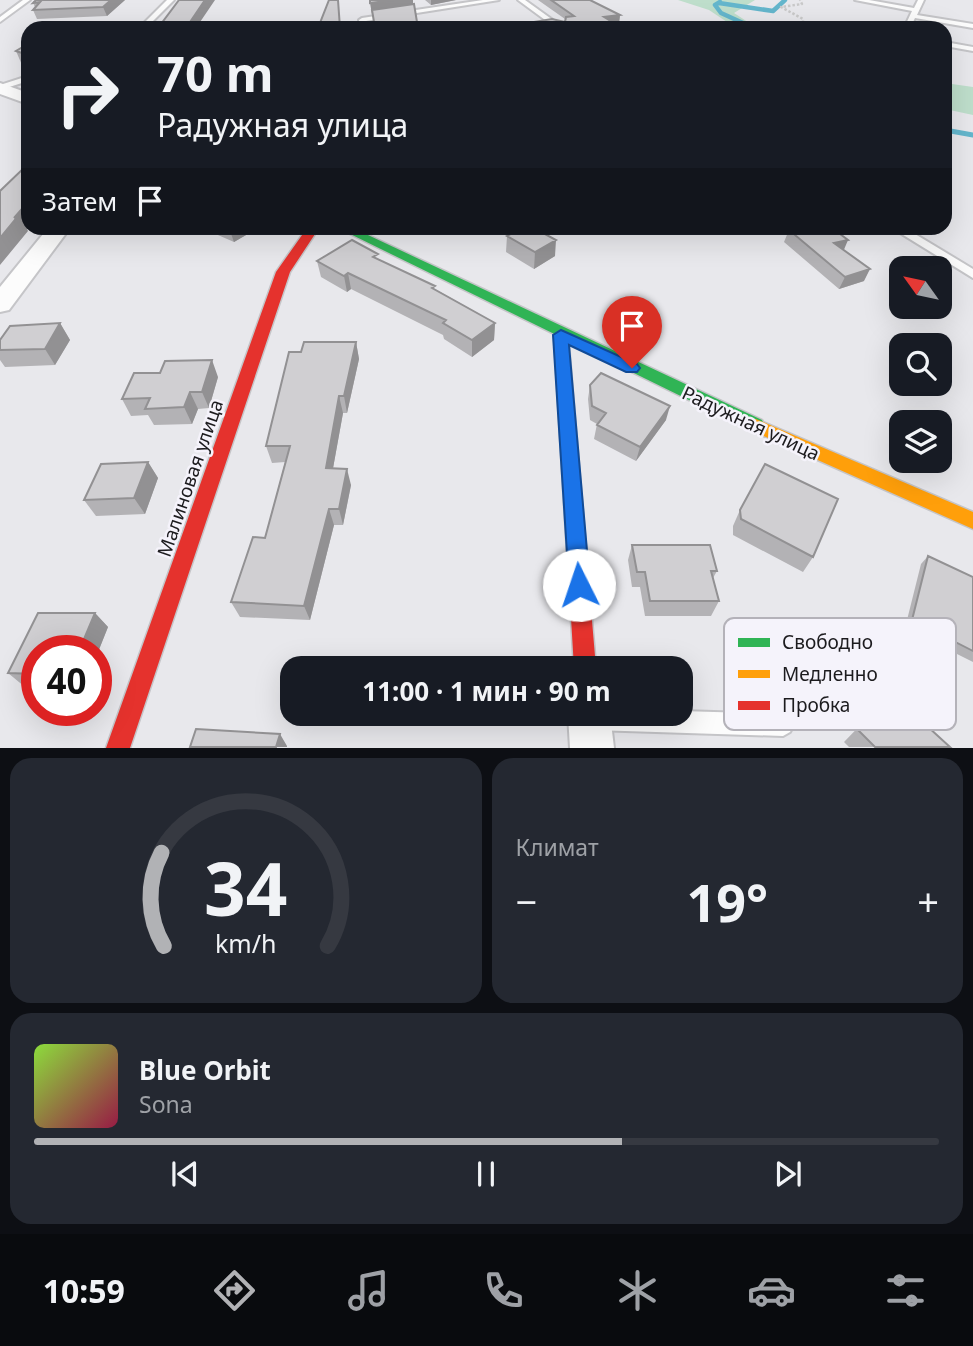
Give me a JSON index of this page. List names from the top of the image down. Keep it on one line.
{"streets":{"street":["Радужная улица","Малиновая улица"]},"legend":["Свободно","Медленно","Пробка"],"north":"top left","page":{"turn":["70 m","Радужная улица"],"then":"Затем","limit":"40","trip":"11:00 · 1 мин · 90 m","tile":"Климат","heat":["−","19°","+"],"song":["Blue Orbit","Sona"],"tabs":"10:59","gauge":["34","km/h"]}}
